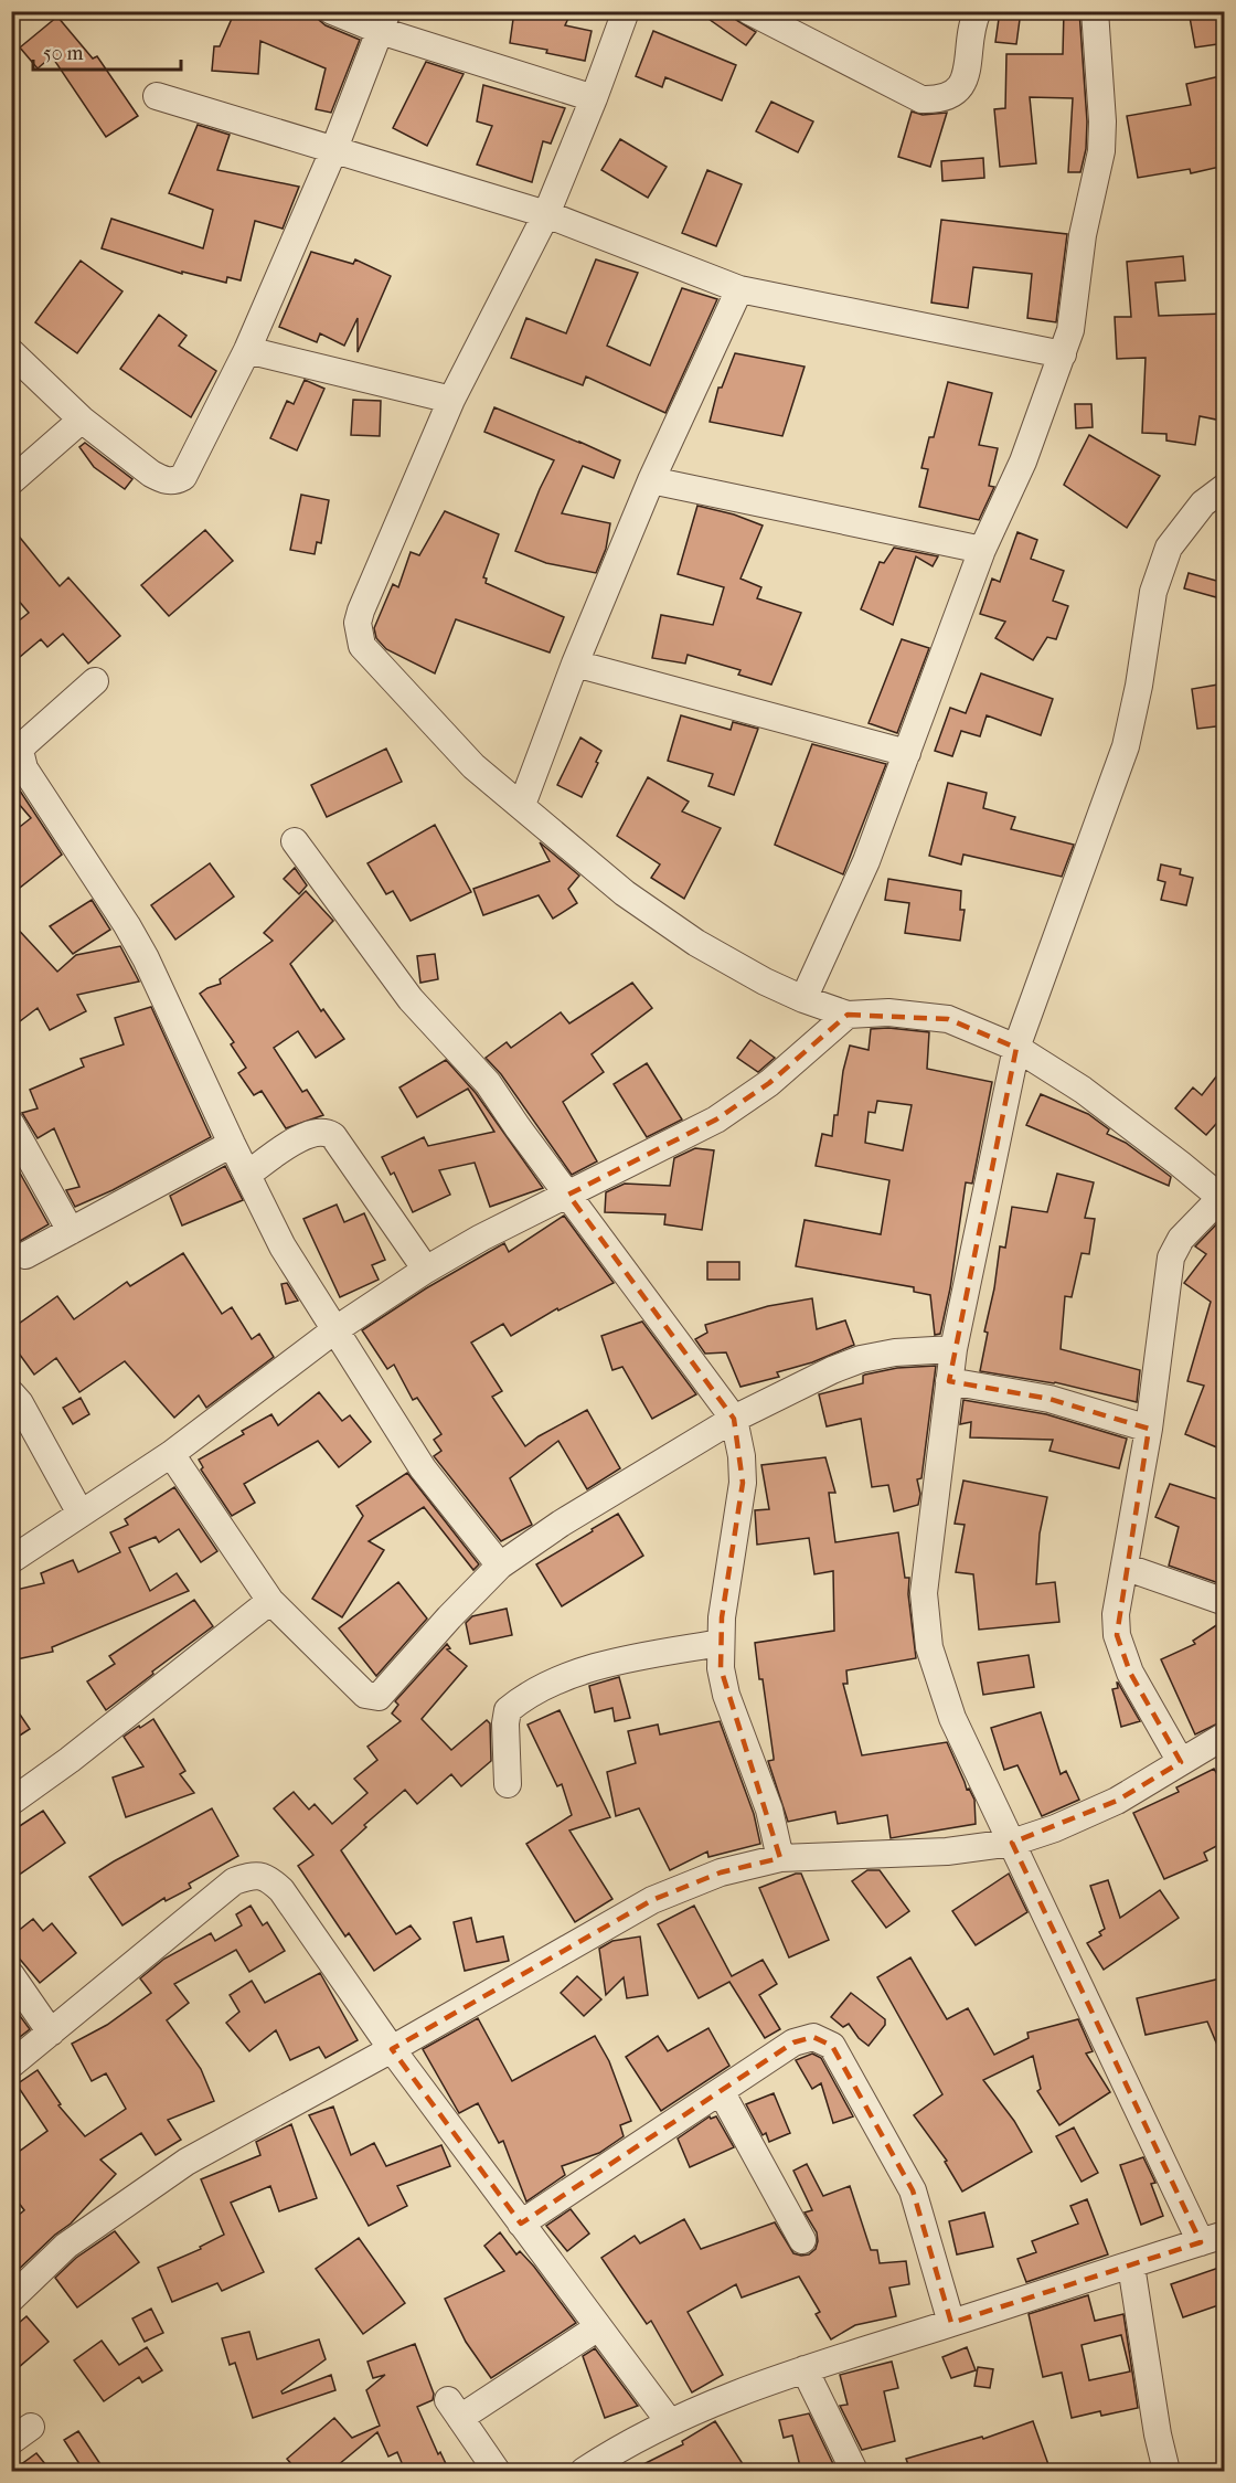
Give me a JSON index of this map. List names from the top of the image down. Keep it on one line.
{"scale_bar":"50 m"}
